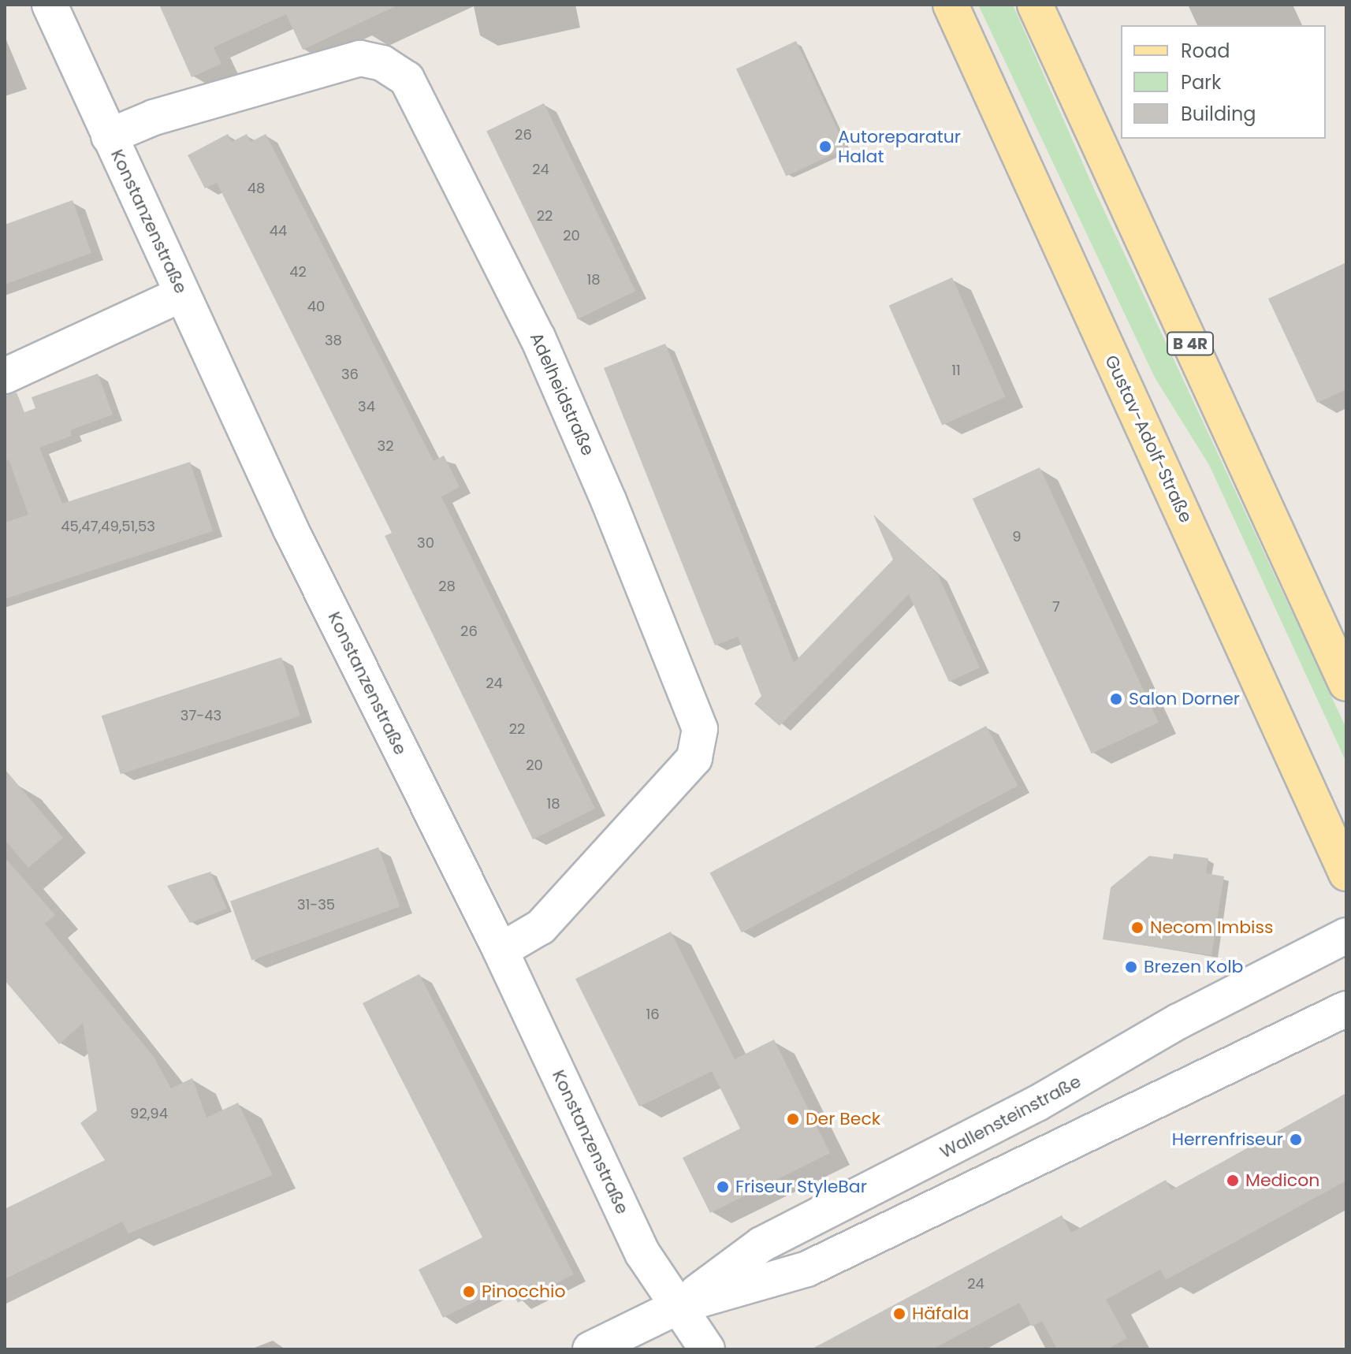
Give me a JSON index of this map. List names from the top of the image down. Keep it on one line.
{"streets":{"main road":["B 4R","Gustav-Adolf-Straße"],"street":["Konstanzenstraße","Adelheidstraße","Wallensteinstraße"]},"crossings":[["Konstanzenstraße","Adelheidstraße"],["Konstanzenstraße","Wallensteinstraße"]],"places":["Autoreparatur Halat","Salon Dorner","Necom Imbiss","Brezen Kolb","Der Beck","Herrenfriseur","Medicon","Friseur StyleBar","Pinocchio","Häfala"],"house_numbers":["26","24","48","22","44","20","42","18","40","38","11","36","34","32","45,47,49,51,53","9","30","28","7","26","24","37-43","22","20","18","31-35","16","92,94","24"],"legend":["Road","Park","Building"]}
